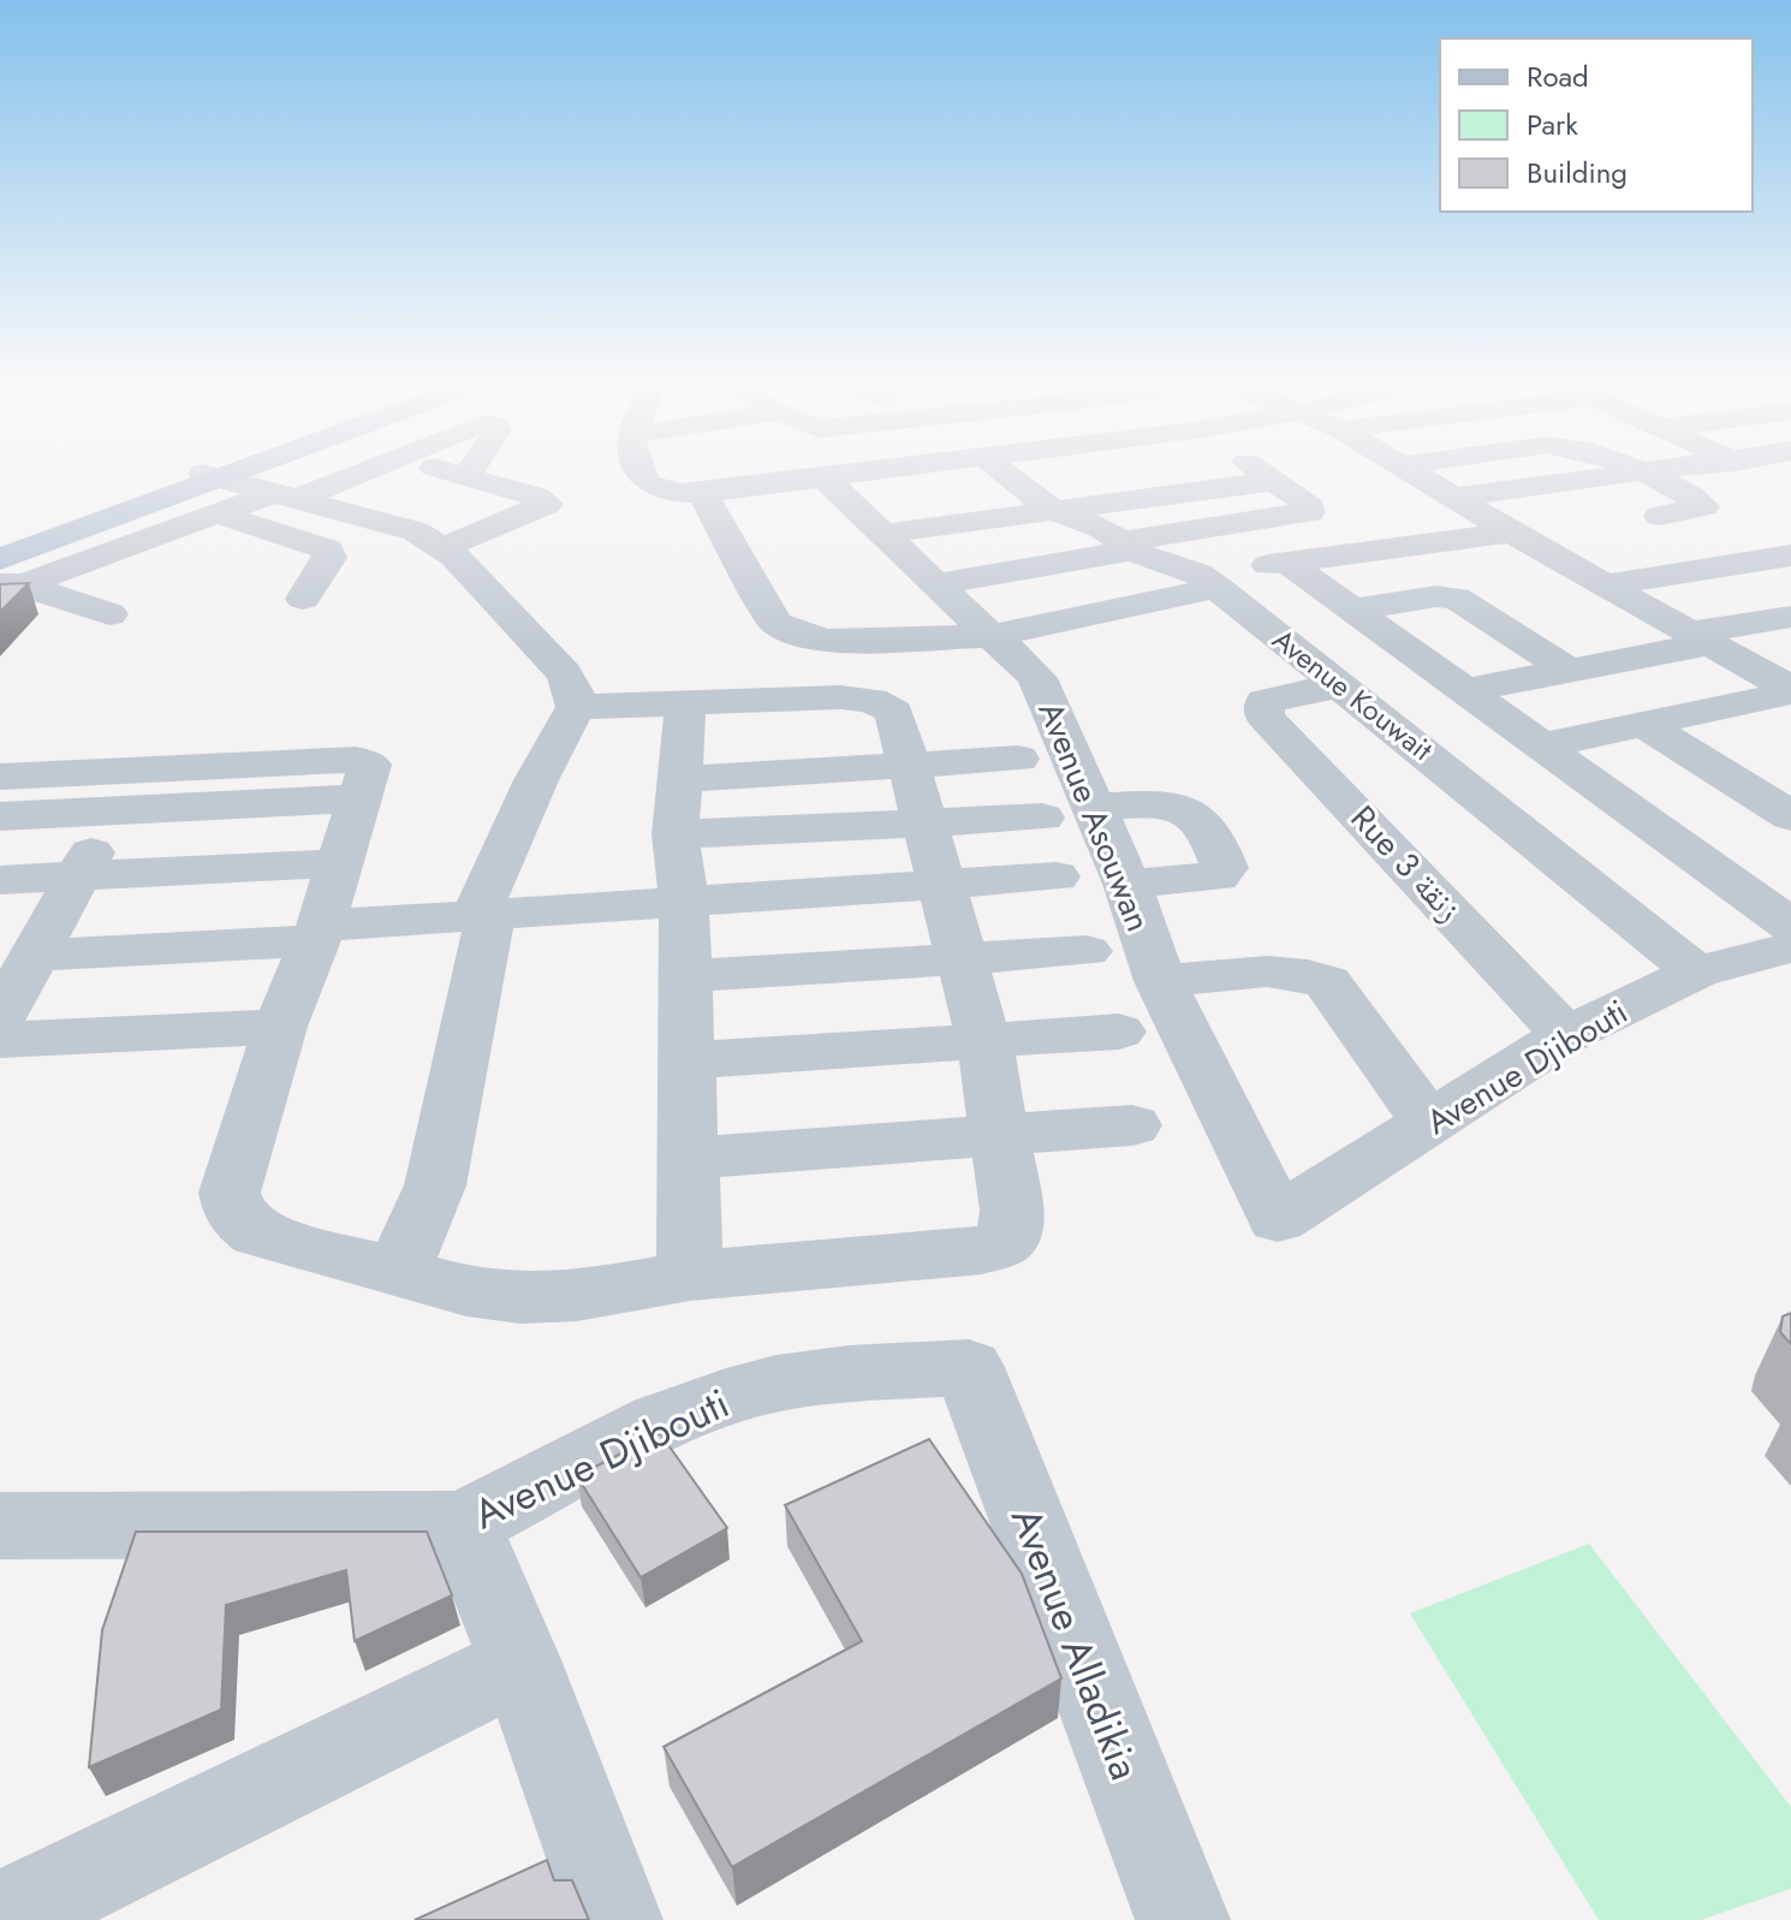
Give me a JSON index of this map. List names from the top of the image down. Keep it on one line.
{"streets":{"street":["Avenue Kouwait","Avenue Asouwan","Rue 3 زنقة","Avenue Djibouti","Avenue Alladikia"]},"crossings":[["Avenue Kouwait","Rue 3 زنقة"],["Avenue Kouwait","Avenue Djibouti"],["Avenue Asouwan","Avenue Djibouti"],["Rue 3 زنقة","Avenue Djibouti"],["Avenue Djibouti","Avenue Alladikia"]],"legend":["Road","Park","Building"]}
